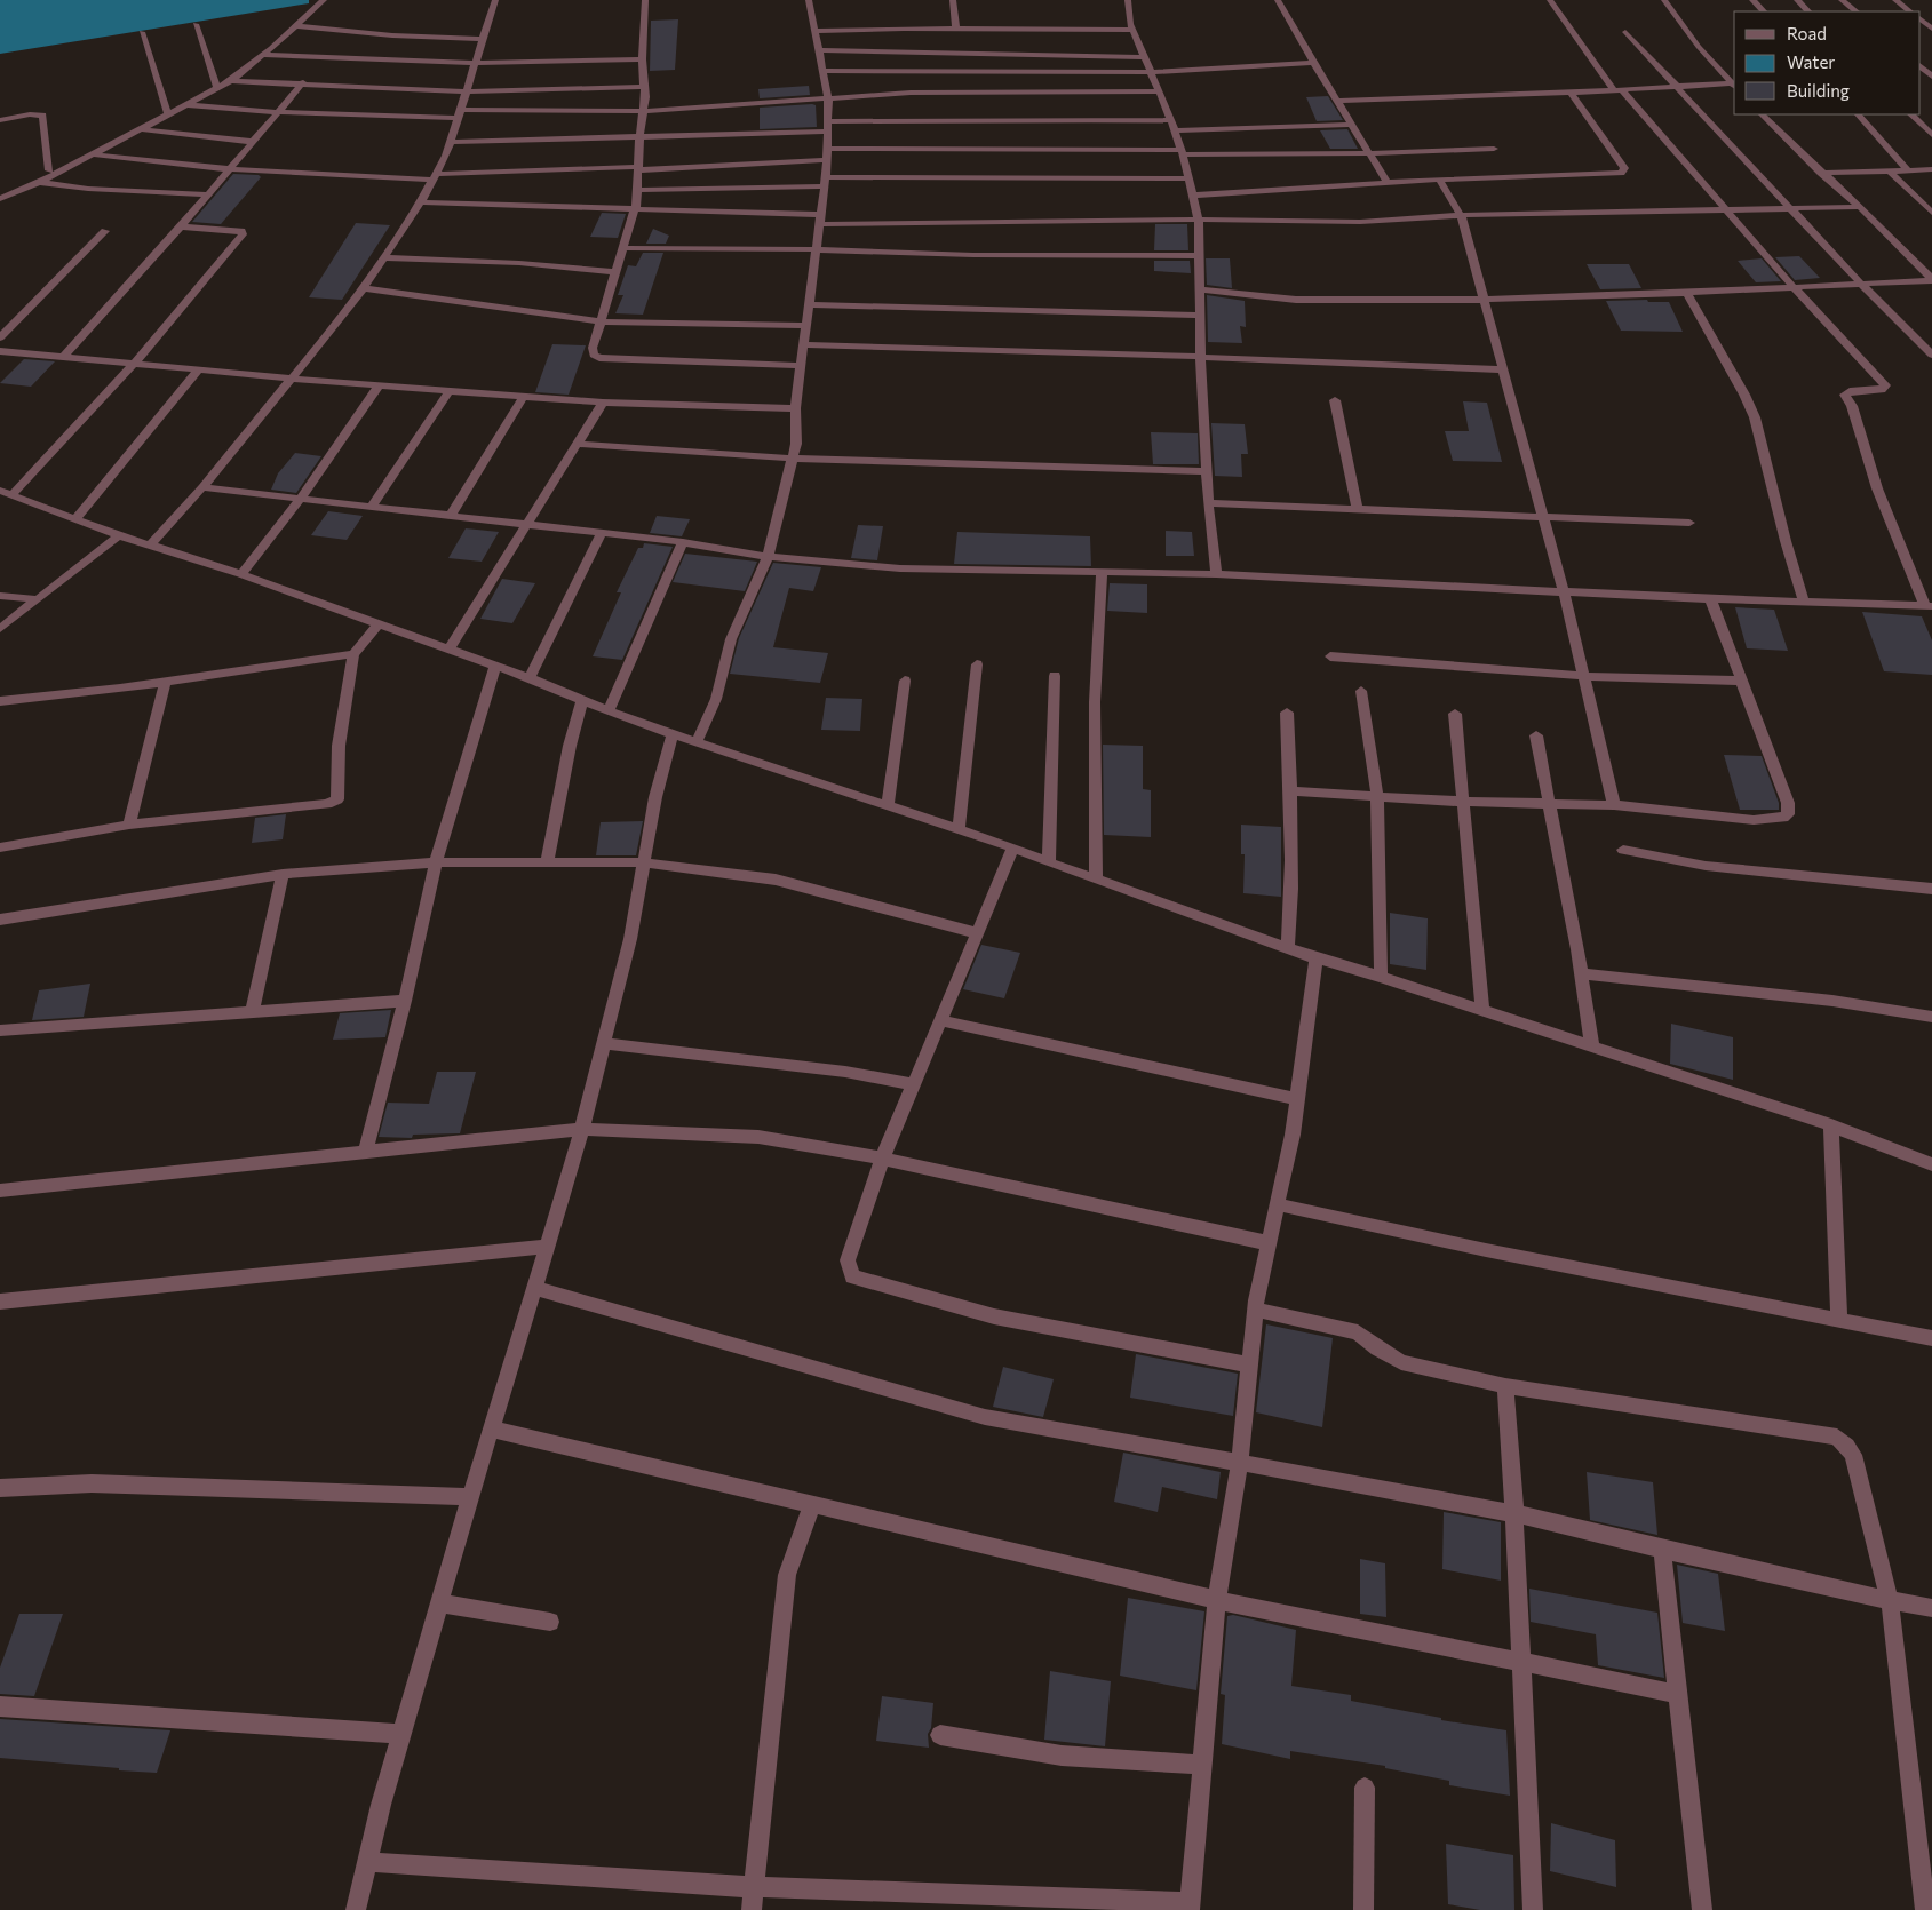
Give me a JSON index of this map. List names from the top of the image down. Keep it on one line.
{"legend":["Road","Water","Building"]}
